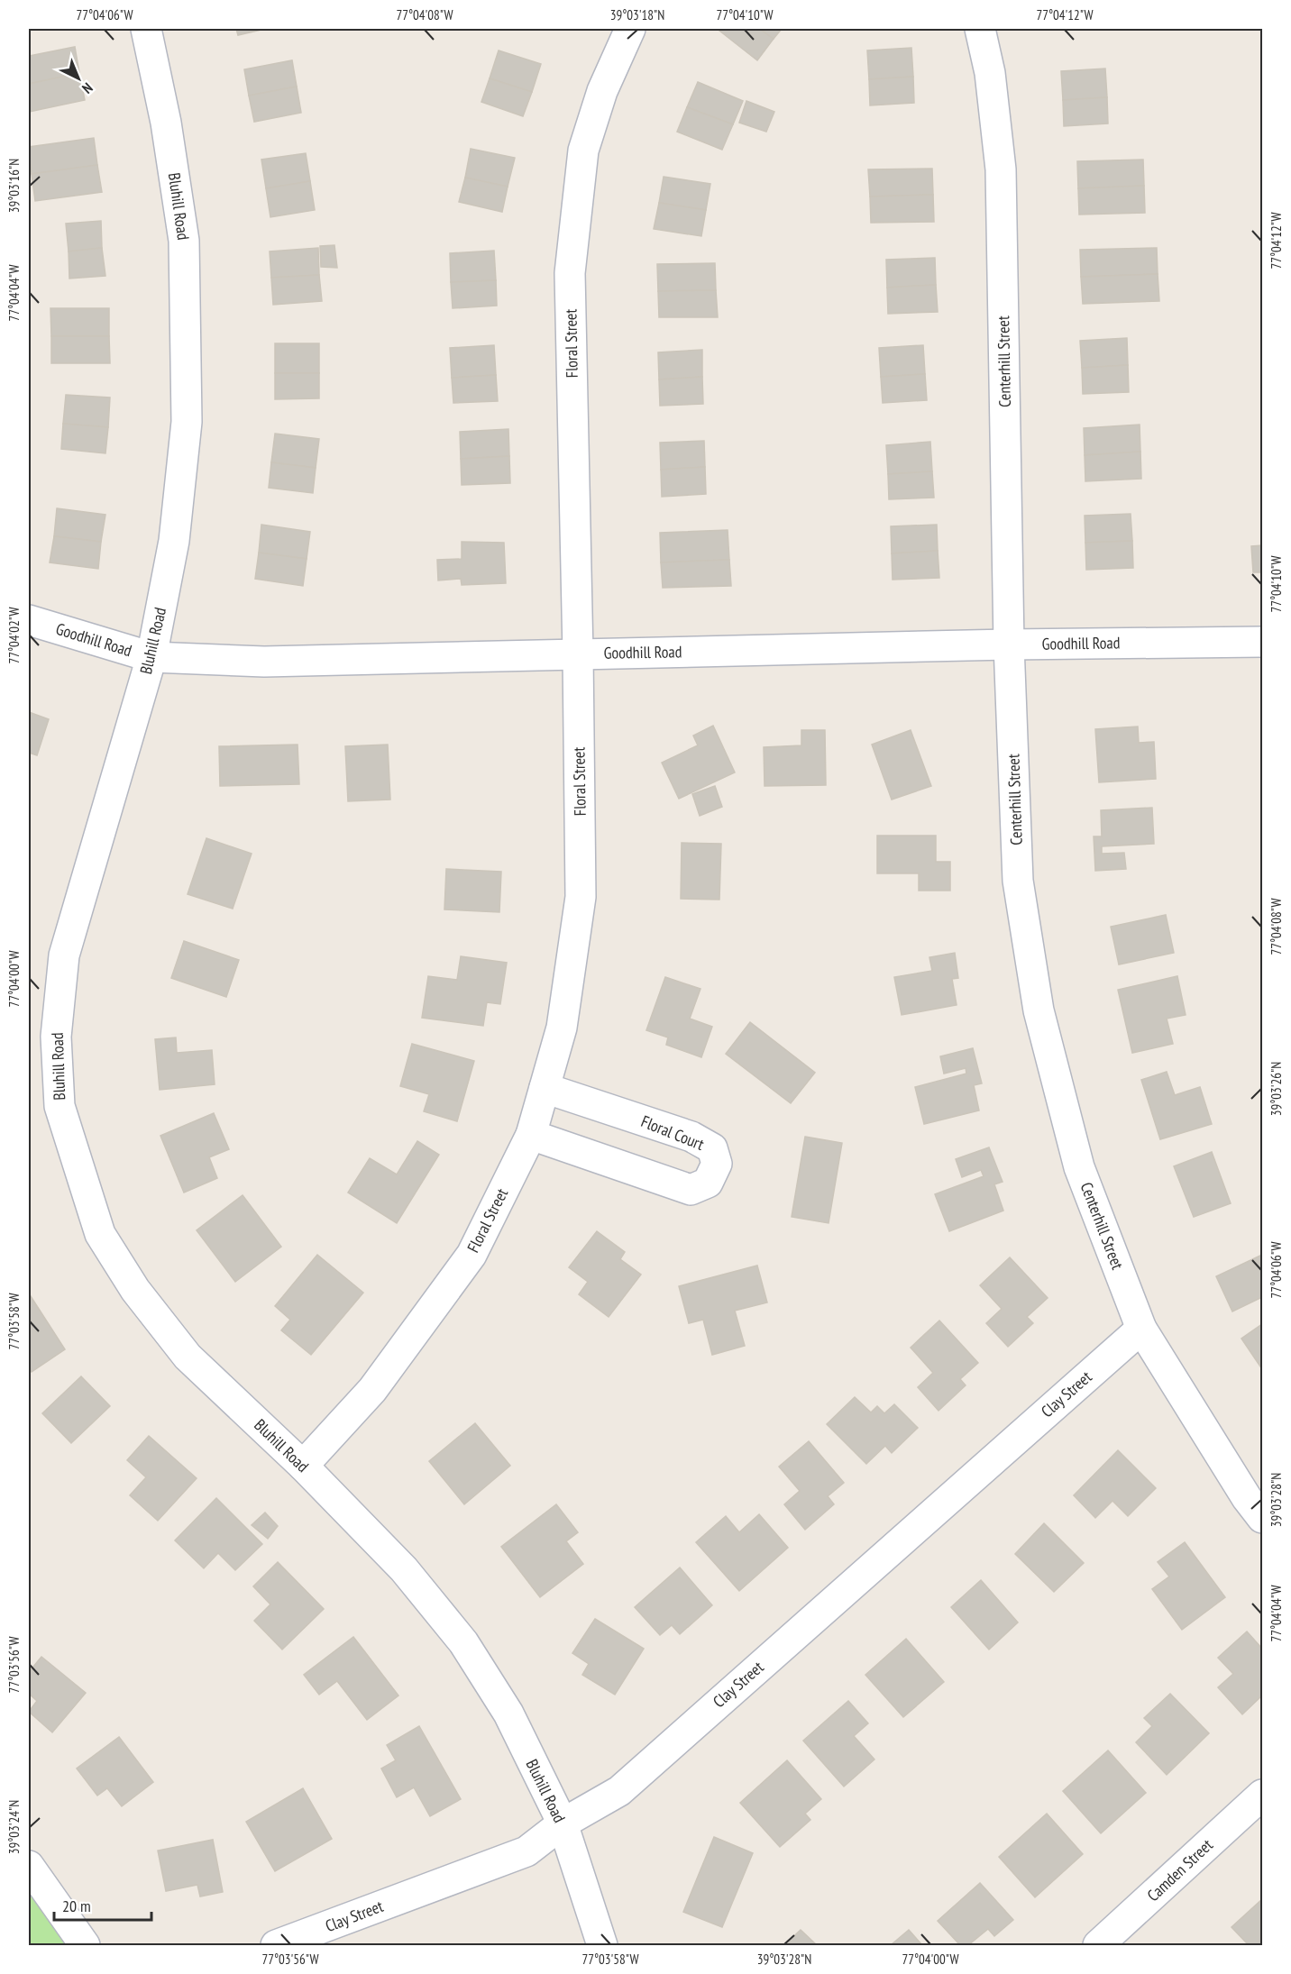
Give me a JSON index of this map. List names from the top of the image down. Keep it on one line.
{"streets":{"street":["Bluhill Road","Floral Street","Centerhill Street","Goodhill Road","Floral Court","Clay Street","Camden Street"]},"crossings":[["Bluhill Road","Floral Street"],["Bluhill Road","Goodhill Road"],["Bluhill Road","Clay Street"],["Floral Street","Goodhill Road"],["Floral Street","Floral Court"],["Centerhill Street","Goodhill Road"],["Centerhill Street","Clay Street"]],"scale_bar":"20 m","north":"bottom right","coordinates":["77°04'06\"W","77°04'08\"W","39°03'18\"N","77°04'10\"W","77°04'12\"W","39°03'16\"N","77°04'04\"W","77°04'02\"W","77°04'00\"W","39°03'26\"N","77°03'58\"W","39°03'28\"N","77°03'56\"W","39°03'24\"N"]}
